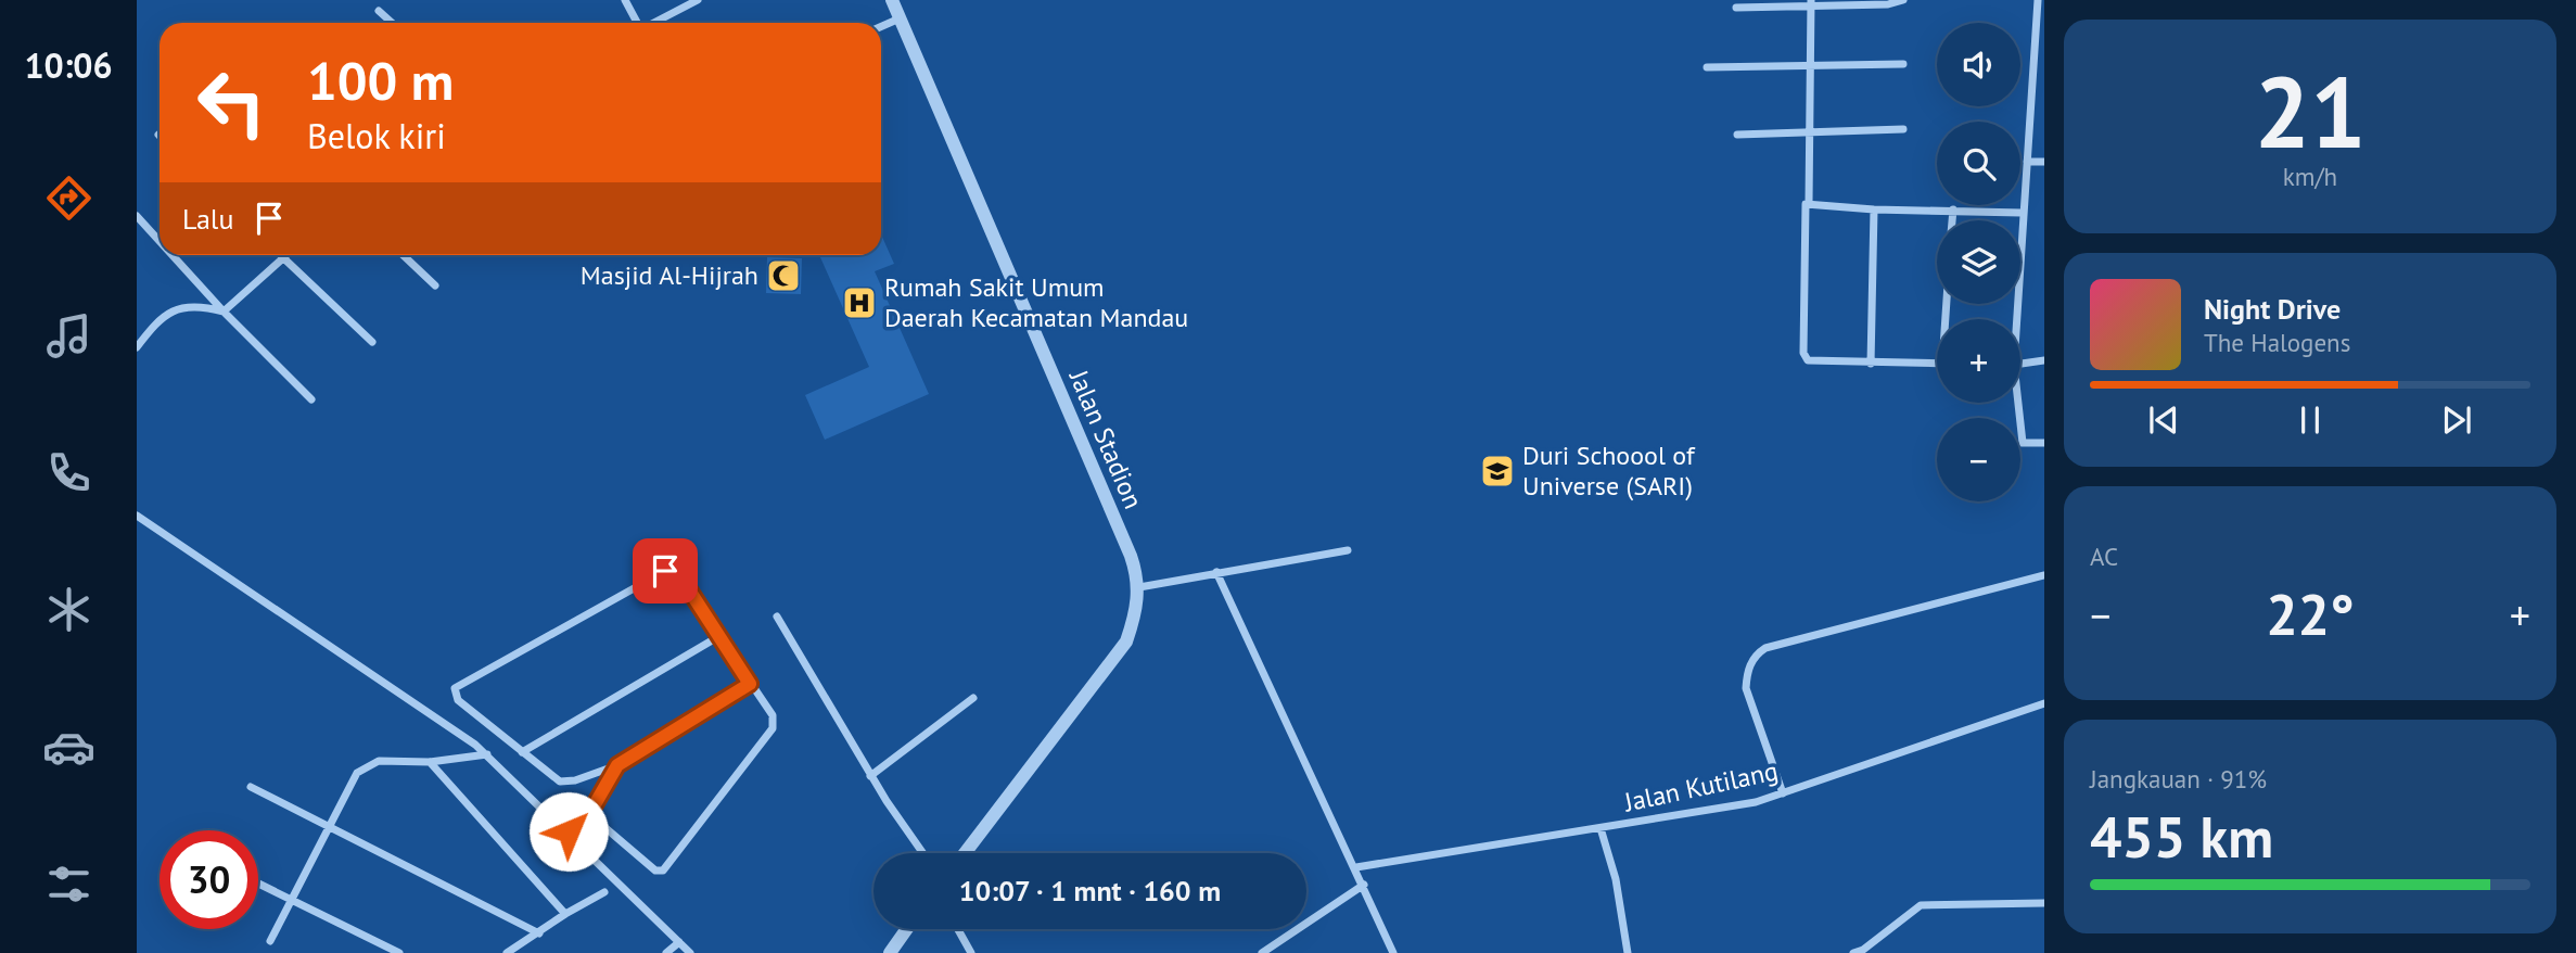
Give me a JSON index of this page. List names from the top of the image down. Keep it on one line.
{"streets":{"street":["Jalan Stadion","Jalan Kutilang"]},"places":{"mosque":["Masjid Al-Hijrah"],"hospital":["Rumah Sakit Umum Daerah Kecamatan Mandau"],"school or university":["Duri Schoool of Universe (SARI)"]},"page":{"tabs":"10:06","tile":[["21","km/h"],"AC",["Jangkauan · 91%","455 km"]],"map_buttons":["+","−"],"turn":["100 m","Belok kiri"],"then":"Lalu","song":["Night Drive","The Halogens"],"heat":["−","22°","+"],"limit":"30","trip":"10:07 · 1 mnt · 160 m"}}
